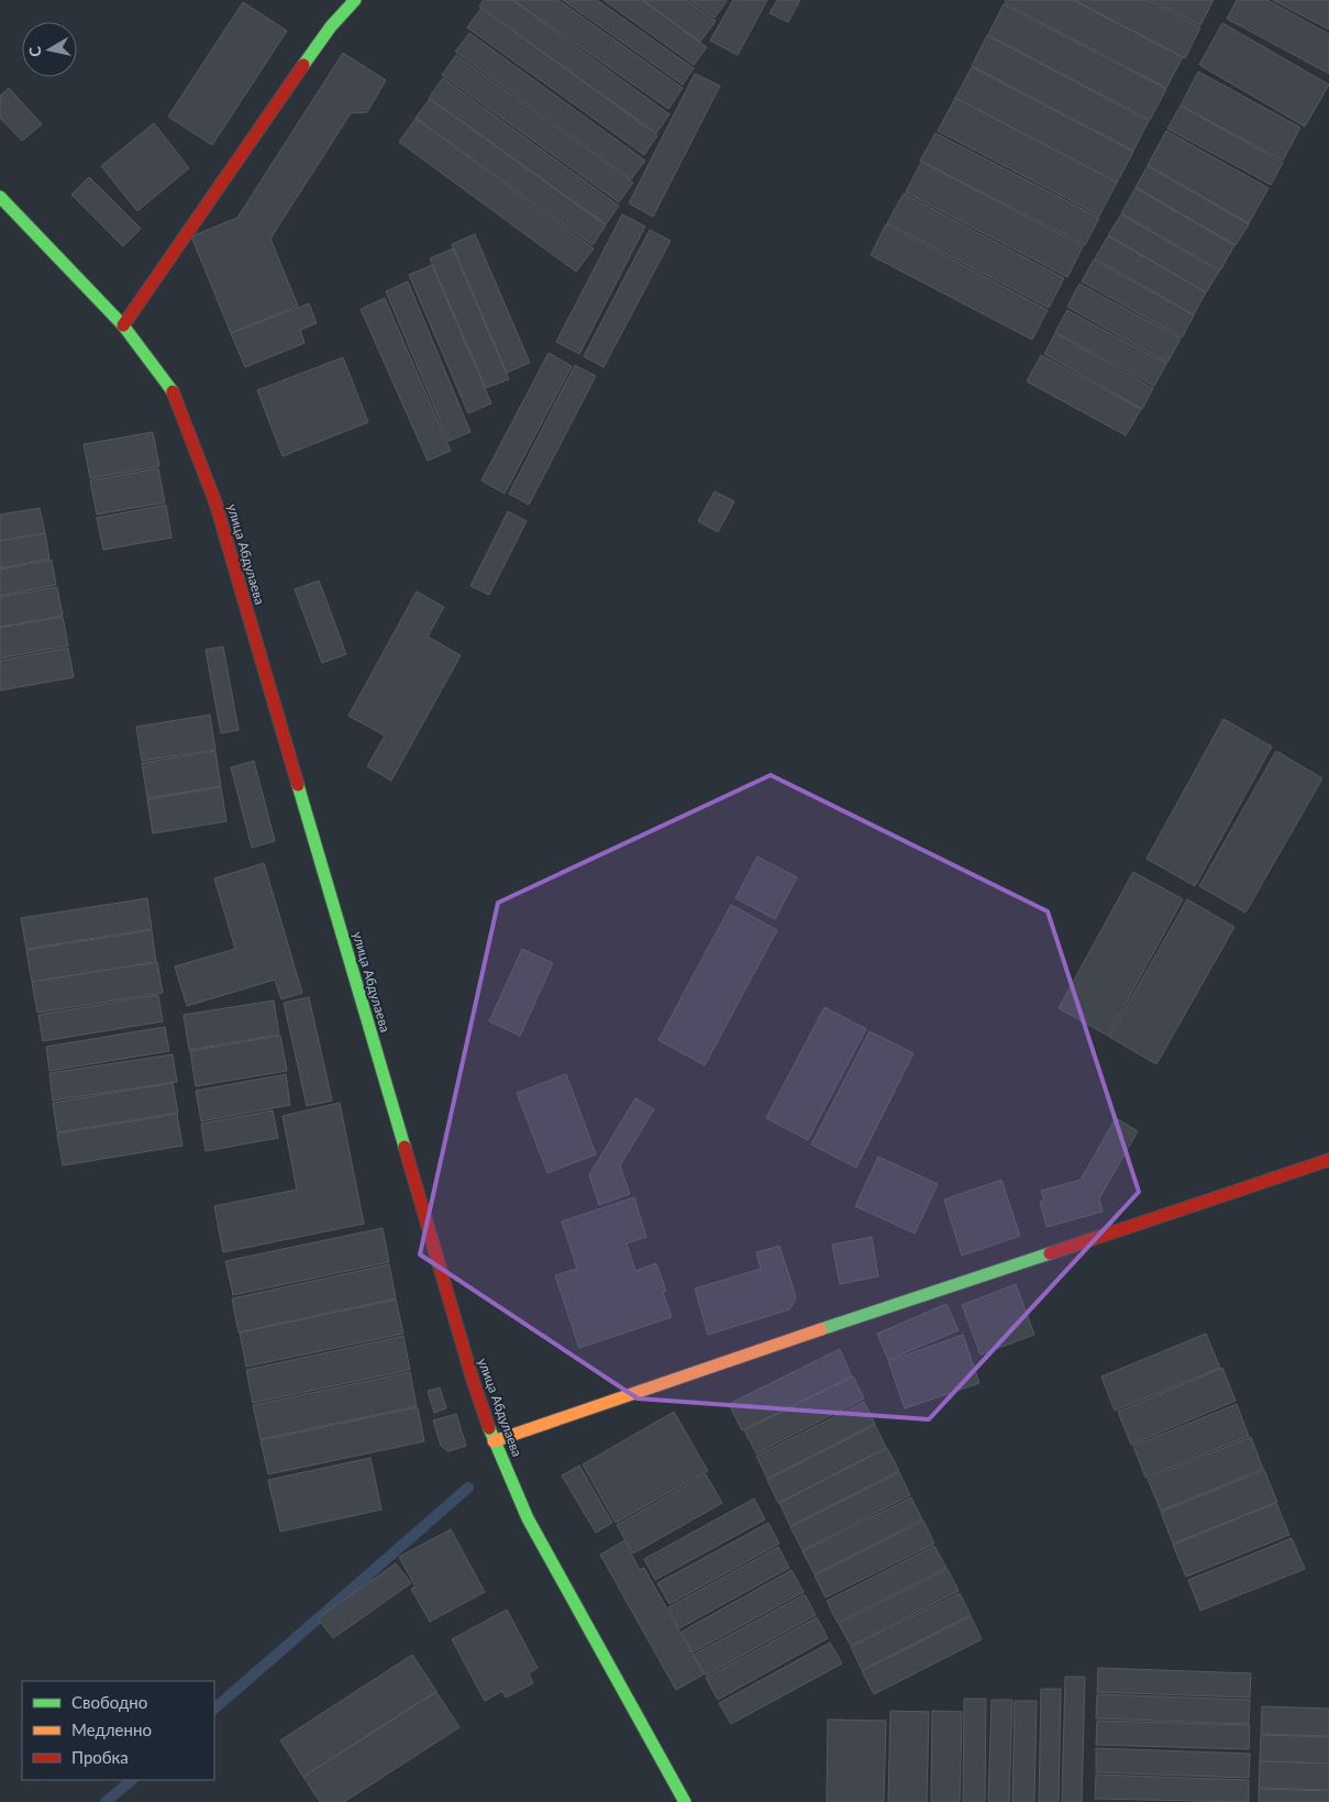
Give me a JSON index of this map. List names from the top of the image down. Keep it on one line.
{"streets":{"street":["улица Абдулаева"]},"legend":["Свободно","Медленно","Пробка"],"north":"left"}
